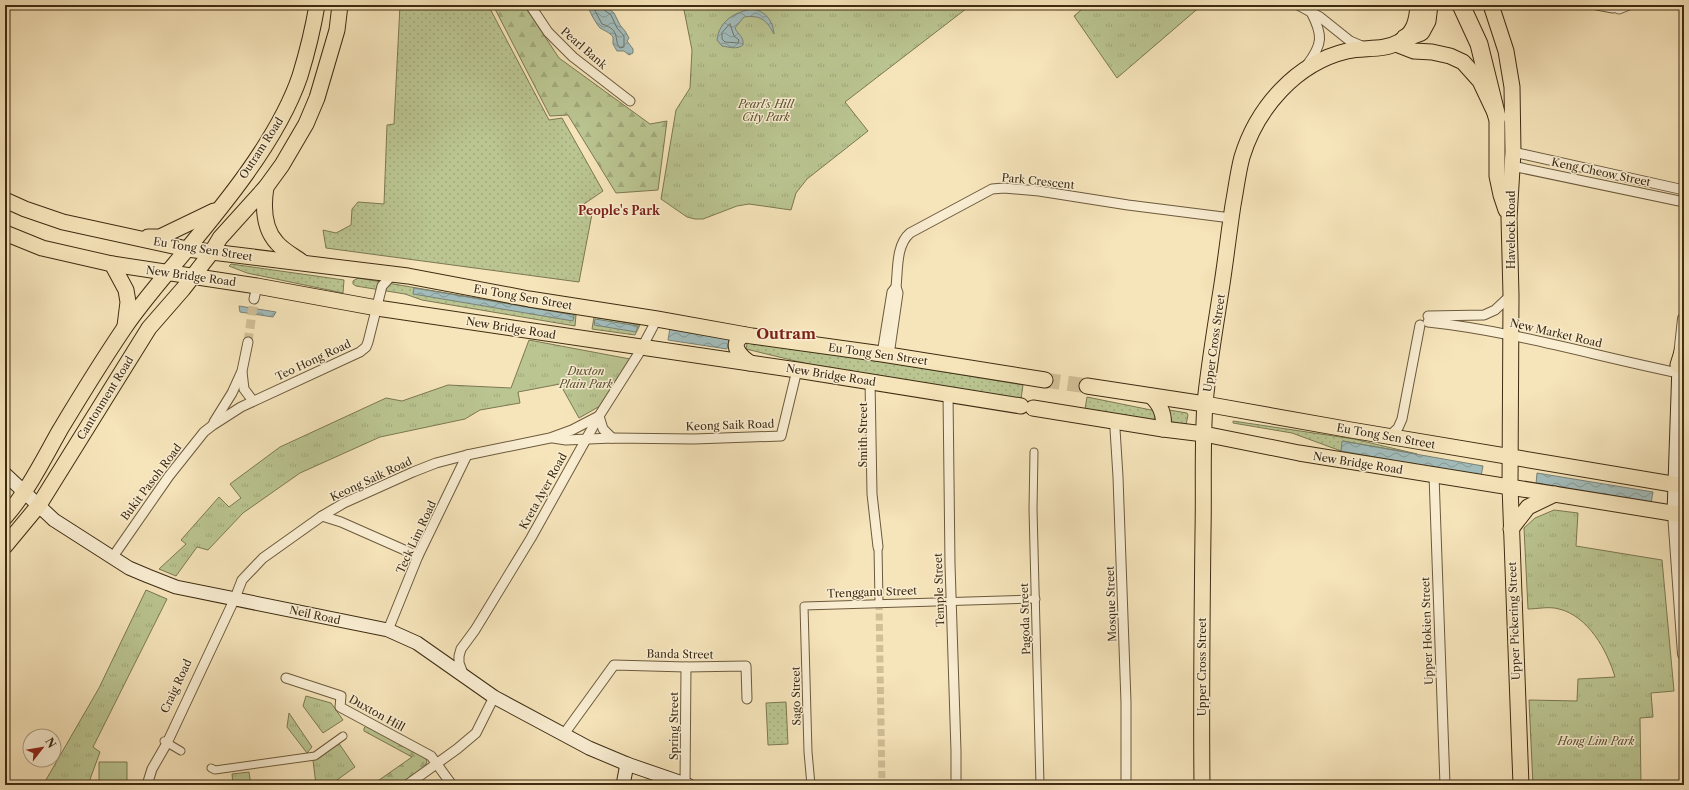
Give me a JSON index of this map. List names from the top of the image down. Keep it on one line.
{"streets":{"main road":["Outram Road","Havelock Road","Eu Tong Sen Street","New Bridge Road","Upper Cross Street","Cantonment Road","Neil Road","Upper Pickering Street"],"street":["Pearl Bank","Keng Cheow Street","Park Crescent","New Market Road","Teo Hong Road","Keong Saik Road","Smith Street","Bukit Pasoh Road","Kreta Ayer Road","Teck Lim Road","Temple Street","Trengganu Street","Mosque Street","Pagoda Street","Upper Hokien Street","Banda Street","Craig Road","Sago Street","Duxton Hill","Spring Street"]},"crossings":[["Outram Road","Eu Tong Sen Street"],["Outram Road","New Bridge Road"],["Outram Road","Cantonment Road"],["Keng Cheow Street","Havelock Road"],["Park Crescent","Eu Tong Sen Street"],["Park Crescent","Upper Cross Street"],["Havelock Road","Eu Tong Sen Street"],["Havelock Road","New Market Road"],["Havelock Road","Upper Pickering Street"],["Eu Tong Sen Street","Upper Cross Street"],["Eu Tong Sen Street","Teo Hong Road"],["Eu Tong Sen Street","Cantonment Road"],["Eu Tong Sen Street","Kreta Ayer Road"],["Eu Tong Sen Street","Upper Pickering Street"],["New Bridge Road","Upper Cross Street"],["New Bridge Road","Teo Hong Road"],["New Bridge Road","Cantonment Road"],["New Bridge Road","Keong Saik Road"],["New Bridge Road","Smith Street"],["New Bridge Road","Kreta Ayer Road"],["New Bridge Road","Temple Street"],["New Bridge Road","Mosque Street"],["New Bridge Road","Upper Pickering Street"],["New Bridge Road","Upper Hokien Street"],["Teo Hong Road","Bukit Pasoh Road"],["Cantonment Road","Neil Road"],["Keong Saik Road","Kreta Ayer Road"],["Keong Saik Road","Teck Lim Road"],["Keong Saik Road","Neil Road"],["Keong Saik Road","Craig Road"],["Smith Street","Trengganu Street"],["Bukit Pasoh Road","Neil Road"],["Kreta Ayer Road","Neil Road"],["Teck Lim Road","Neil Road"],["Temple Street","Trengganu Street"],["Trengganu Street","Pagoda Street"],["Trengganu Street","Sago Street"],["Neil Road","Banda Street"],["Neil Road","Craig Road"],["Neil Road","Spring Street"],["Banda Street","Spring Street"]],"districts":["People's Park","Outram"],"parks":["Pearl's Hill City Park","Duxton Plain Park","Hong Lim Park"],"north":"top right"}
